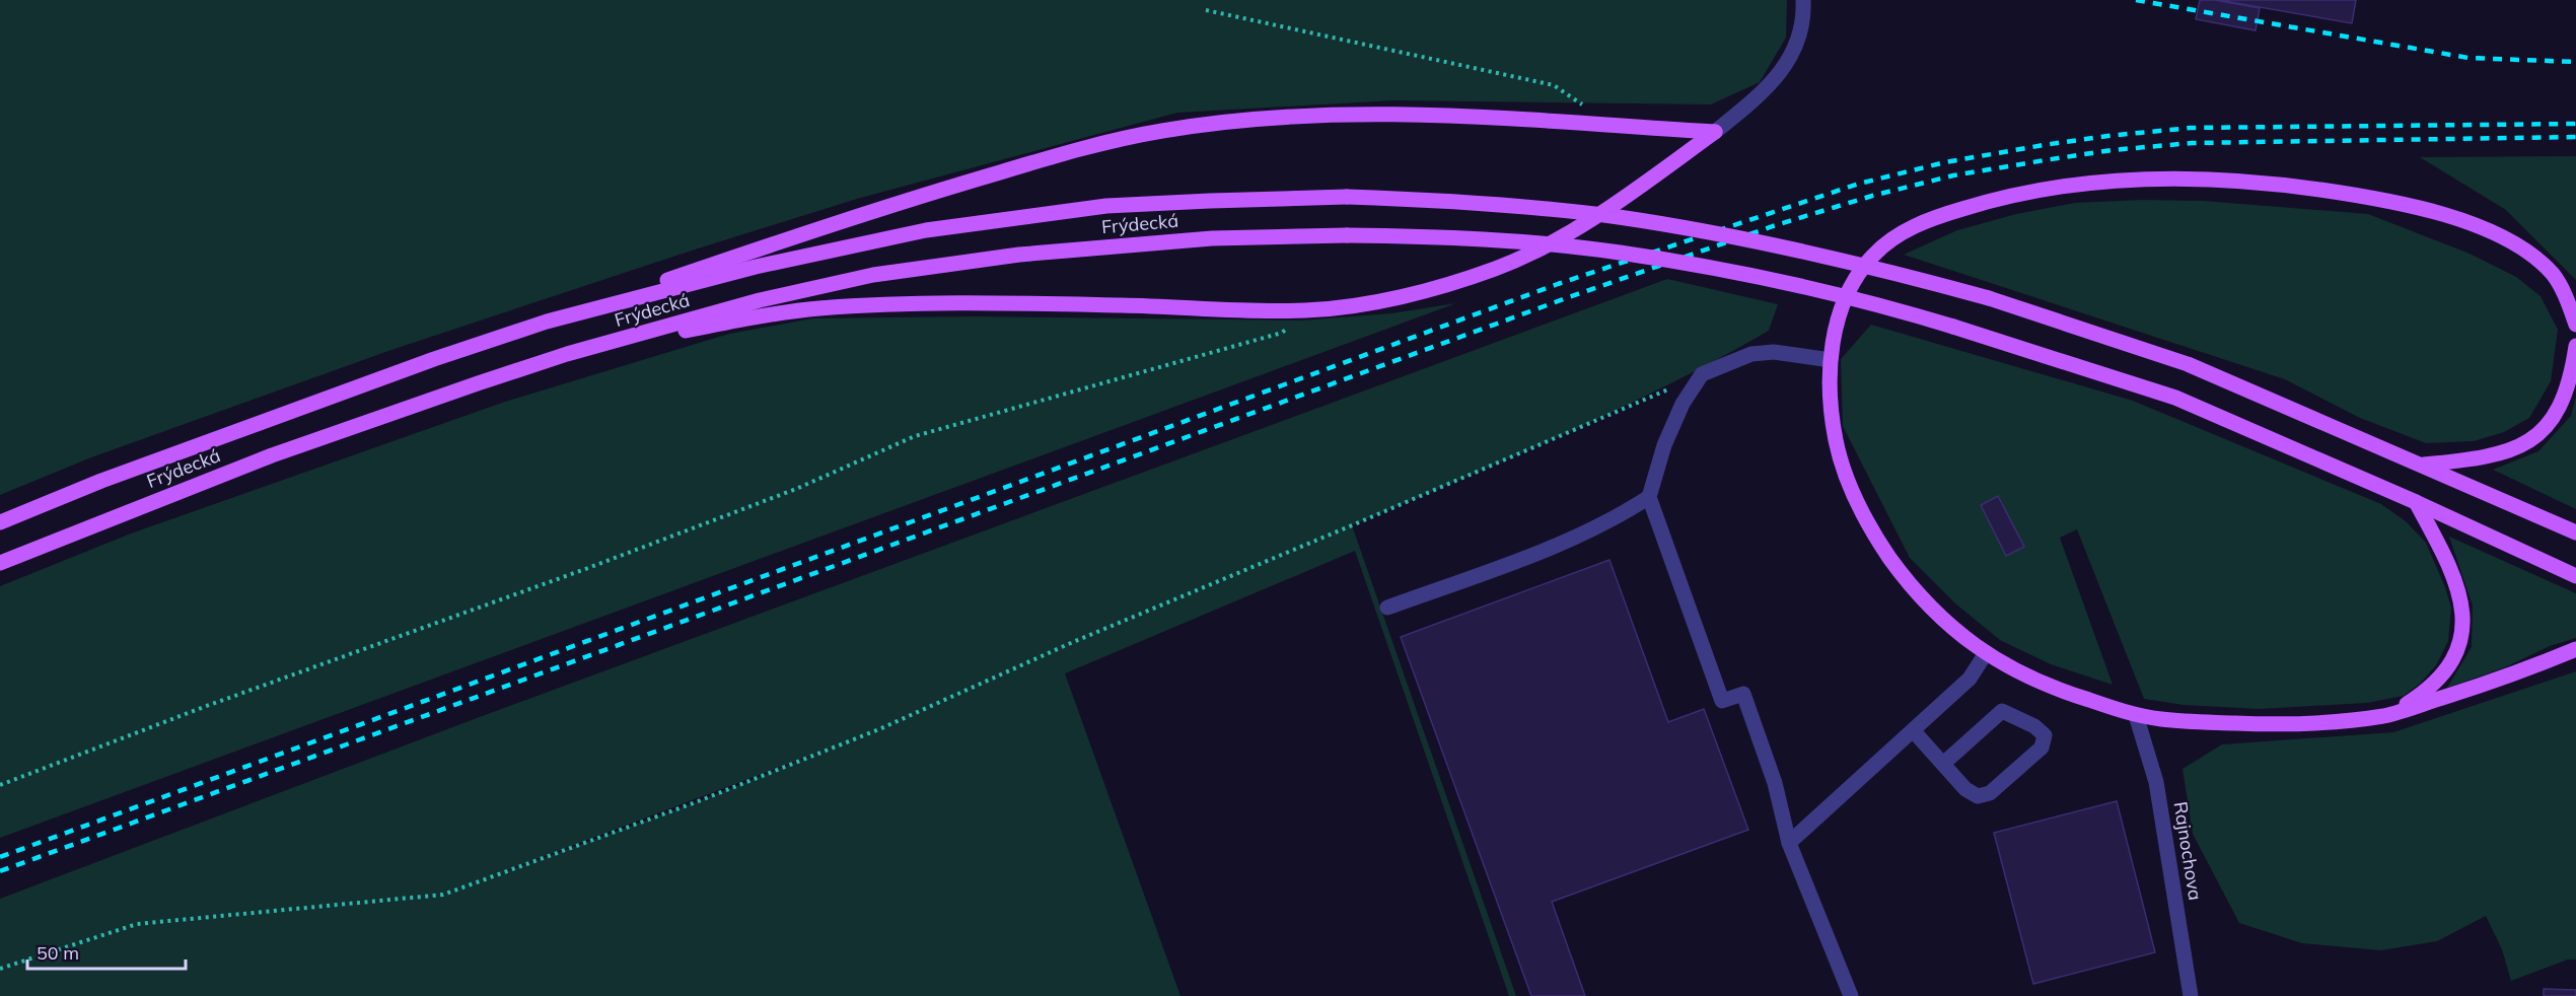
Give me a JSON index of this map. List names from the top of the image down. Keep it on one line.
{"streets":{"main road":["Frýdecká"],"street":["Rajnochova"]},"scale_bar":"50 m"}
